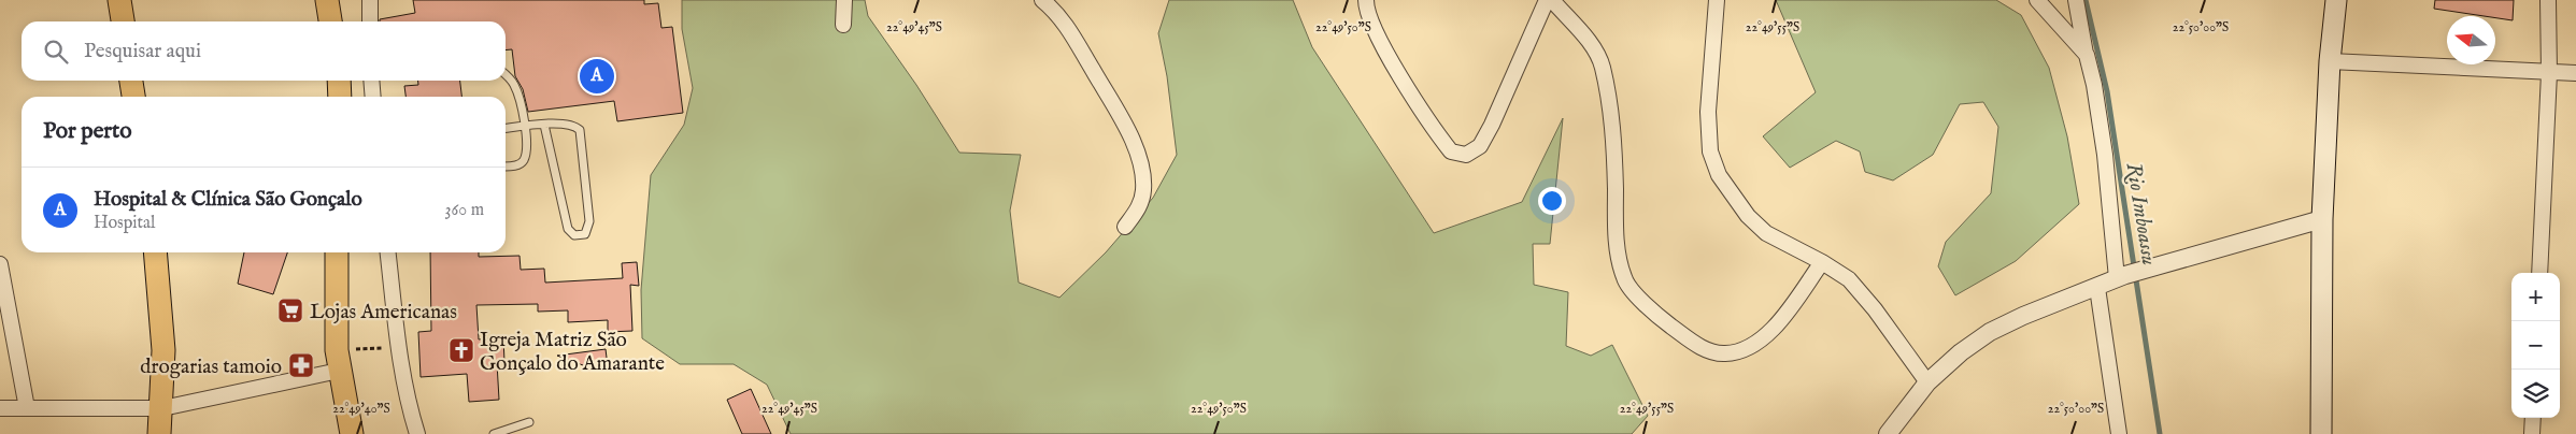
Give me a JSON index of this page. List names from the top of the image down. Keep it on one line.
{"water":["Rio Imboassu"],"places":{"supermarket":["Lojas Americanas"],"church":["Igreja Matriz São Gonçalo do Amarante"],"pharmacy":["drogarias tamoio"]},"north":"left","page":{"search":"Pesquisar aqui","pins":"A","heading":"Por perto","list":[{"mark":"A","name":"Hospital & Clínica São Gonçalo","note":"Hospital","value":"360 m"}],"map_buttons":["+","−"]},"coordinates":["22°49'45\"S","22°49'50\"S","22°49'55\"S","22°50'00\"S","22°49'40\"S"]}
